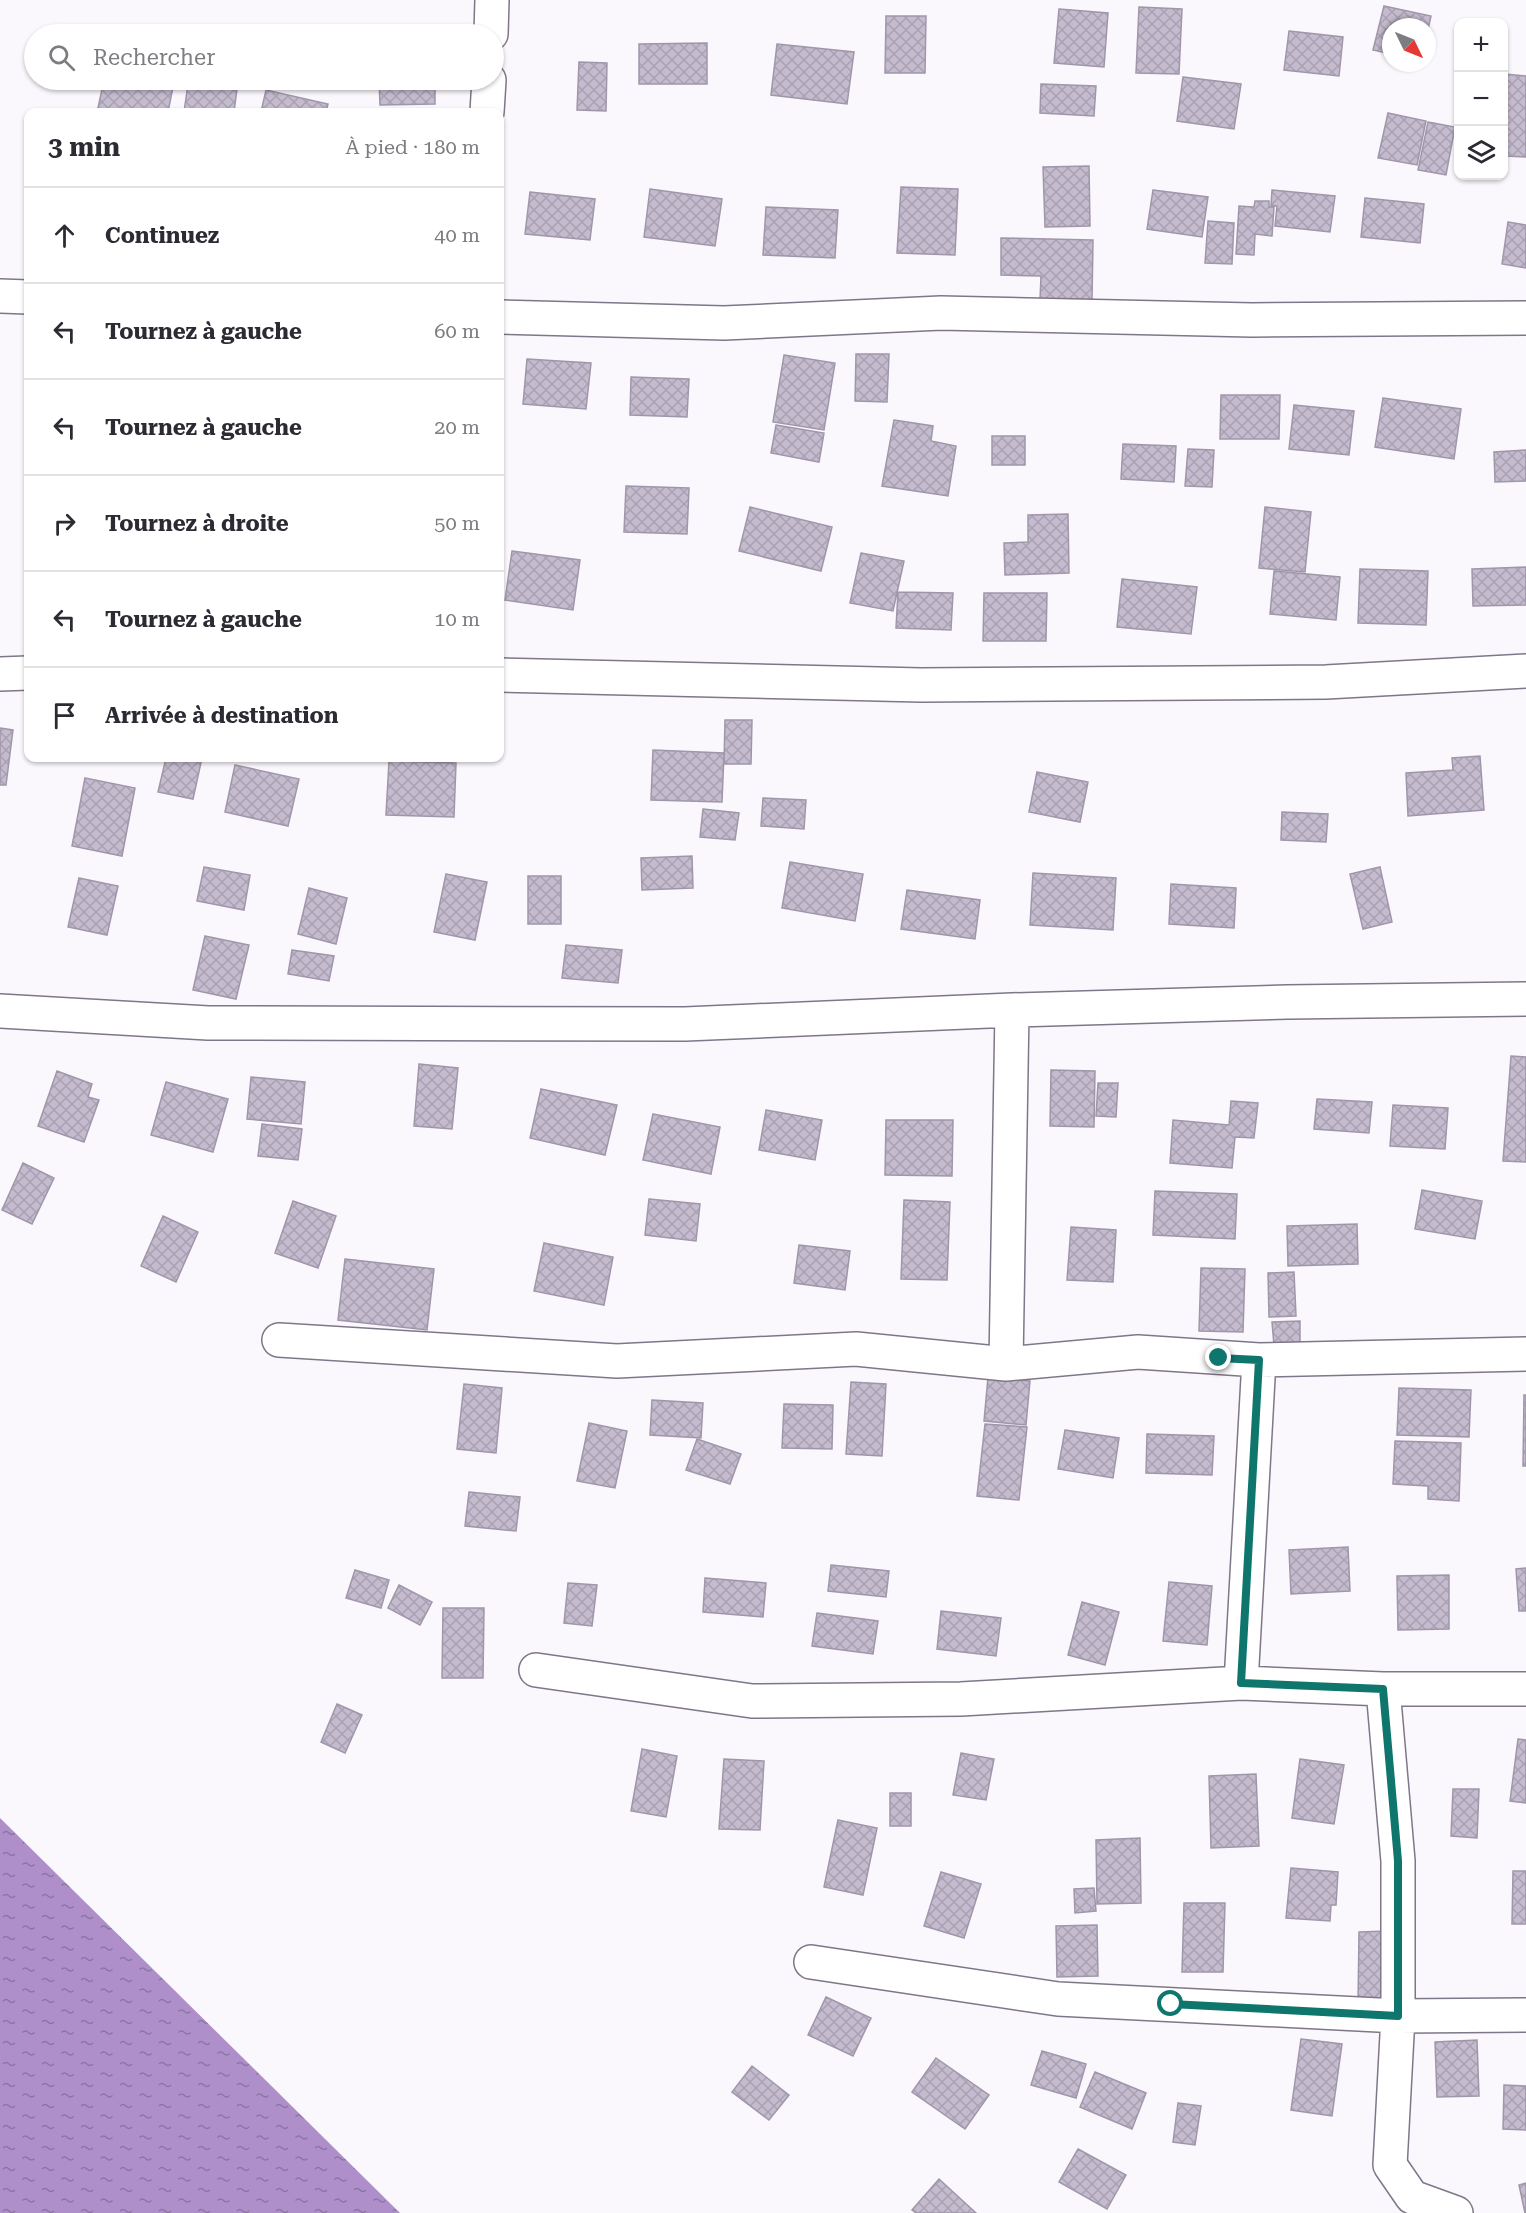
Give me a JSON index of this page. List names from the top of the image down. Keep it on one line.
{"north":"bottom right","page":{"map_buttons":["+","−"],"search":"Rechercher","heading":["3 min","À pied · 180 m"],"list":[["Continuez","40 m"],["Tournez à gauche","60 m"],["Tournez à gauche","20 m"],["Tournez à droite","50 m"],["Tournez à gauche","10 m"],"Arrivée à destination"]}}
